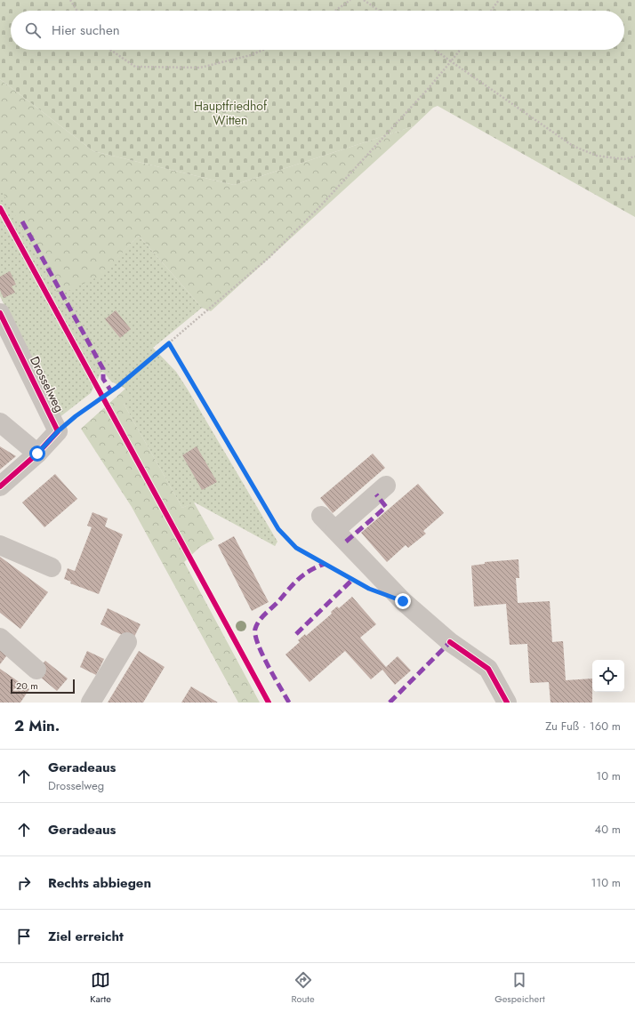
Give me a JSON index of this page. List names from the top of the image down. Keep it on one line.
{"streets":{"street":["Drosselweg"]},"parks":["Hauptfriedhof Witten"],"scale_bar":"20 m","page":{"search":"Hier suchen","scale":"20 m","heading":["2 Min.","Zu Fuß · 160 m"],"list":[["Geradeaus","Drosselweg","10 m"],["Geradeaus","40 m"],["Rechts abbiegen","110 m"],"Ziel erreicht"],"nav":["Karte","Route","Gespeichert"]}}
